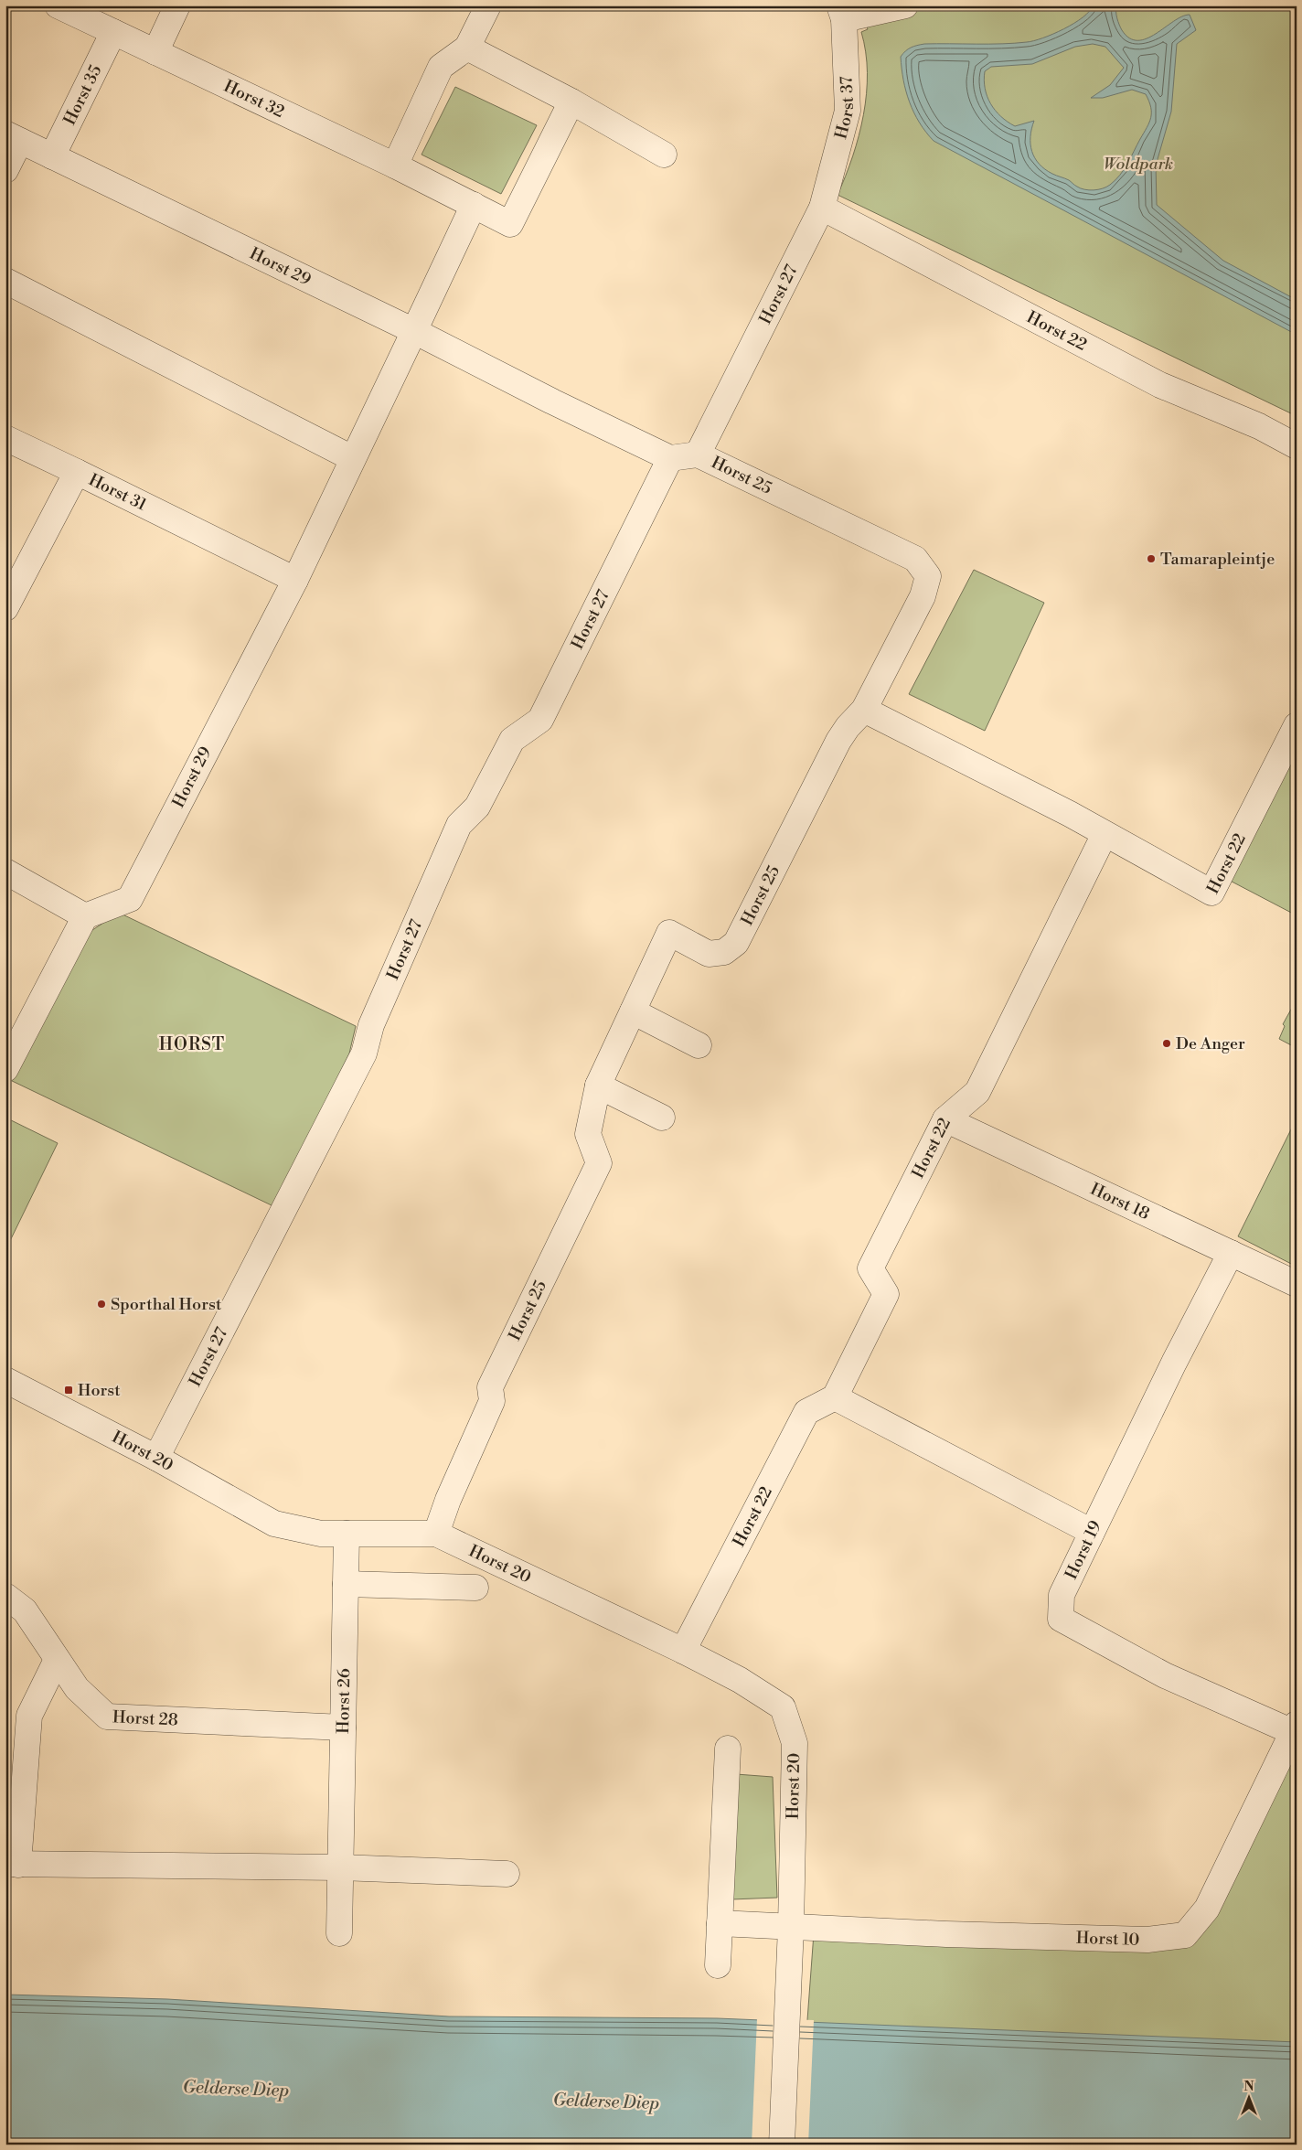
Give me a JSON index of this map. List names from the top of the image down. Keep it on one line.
{"streets":{"street":["Horst 35","Horst 32","Horst 37","Horst 29","Horst 27","Horst 22","Horst 25","Horst 31","Horst 18","Horst 20","Horst 19","Horst 26","Horst 28","Horst 10"]},"crossings":[["Horst 35","Horst 32"],["Horst 35","Horst 29"],["Horst 37","Horst 27"],["Horst 37","Horst 22"],["Horst 29","Horst 31"],["Horst 27","Horst 22"],["Horst 27","Horst 25"],["Horst 27","Horst 20"],["Horst 22","Horst 25"],["Horst 22","Horst 18"],["Horst 22","Horst 20"],["Horst 25","Horst 20"],["Horst 18","Horst 19"],["Horst 20","Horst 26"],["Horst 20","Horst 10"],["Horst 19","Horst 10"],["Horst 26","Horst 28"]],"districts":["HORST"],"water":["Gelderse Diep"],"parks":["Woldpark"],"places":{"other":["Tamarapleintje","De Anger","Sporthal Horst"],"transit":["Horst"]},"north":"top"}
